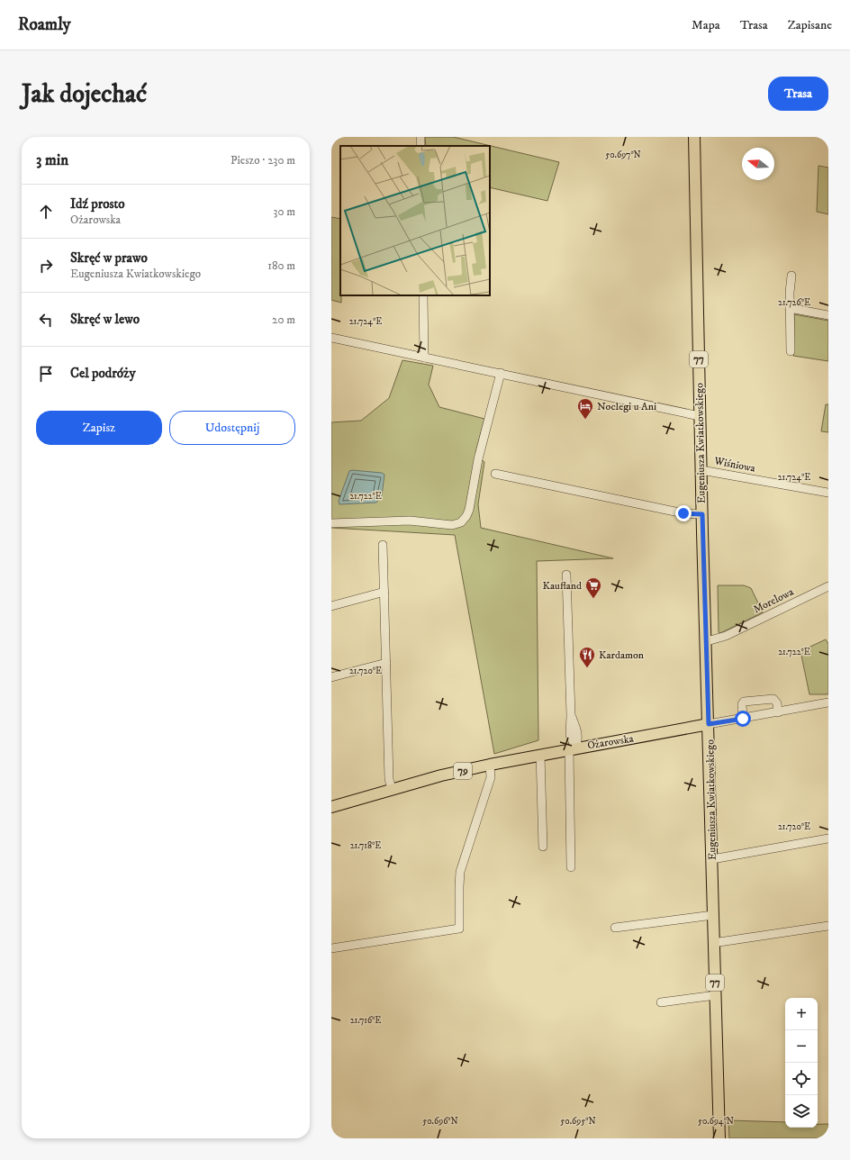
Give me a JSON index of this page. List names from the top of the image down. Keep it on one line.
{"streets":{"main road":["77","Eugeniusza Kwiatkowskiego","Ożarowska","79"],"street":["Wiśniowa","Morelowa"]},"crossings":[["Eugeniusza Kwiatkowskiego","Wiśniowa"],["Eugeniusza Kwiatkowskiego","Morelowa"],["Eugeniusza Kwiatkowskiego","Ożarowska"]],"places":{"hotel":["Noclegi u Ani"],"supermarket":["Kaufland"],"restaurant":["Kardamon"]},"north":"left","page":{"header":"Roamly","nav":["Mapa","Trasa","Zapisane"],"buttons":["Trasa",["Zapisz","Udostępnij"]],"title":"Jak dojechać","heading":["3 min","Pieszo · 230 m"],"list":[["Idź prosto","Ożarowska","30 m"],["Skręć w prawo","Eugeniusza Kwiatkowskiego","180 m"],["Skręć w lewo","20 m"],"Cel podróży"],"map_buttons":["+","−"]},"coordinates":["50.697°N","21.726°E","21.724°E","21.722°E","21.720°E","21.718°E","21.716°E","50.696°N","50.695°N","50.694°N"]}
